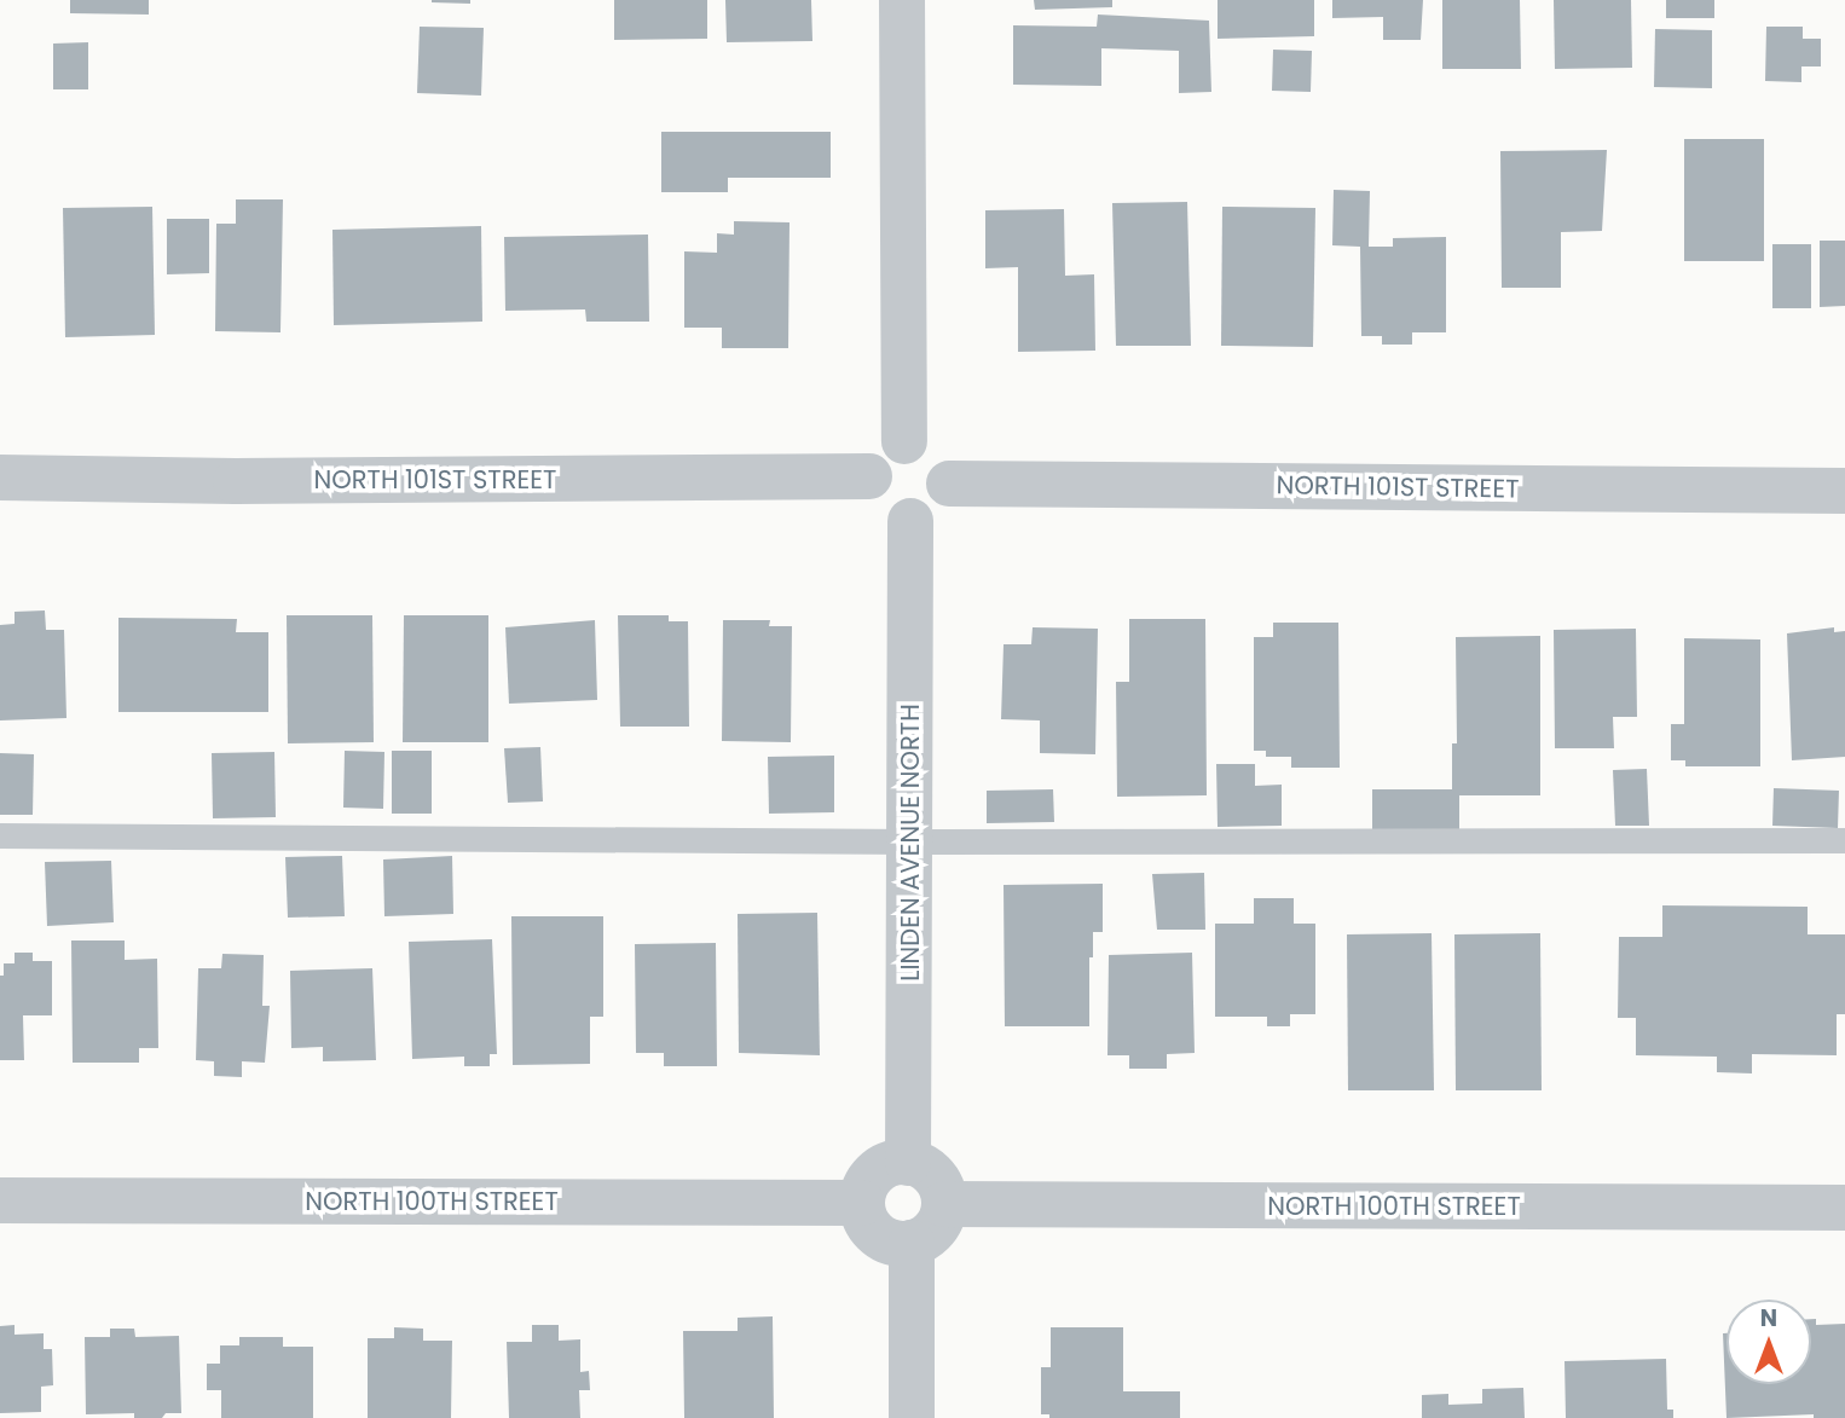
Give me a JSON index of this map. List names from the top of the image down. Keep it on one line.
{"streets":{"street":["NORTH 101ST STREET","LINDEN AVENUE NORTH","NORTH 100TH STREET"]},"crossings":[["NORTH 101ST STREET","LINDEN AVENUE NORTH"],["LINDEN AVENUE NORTH","NORTH 100TH STREET"]],"north":"top"}
